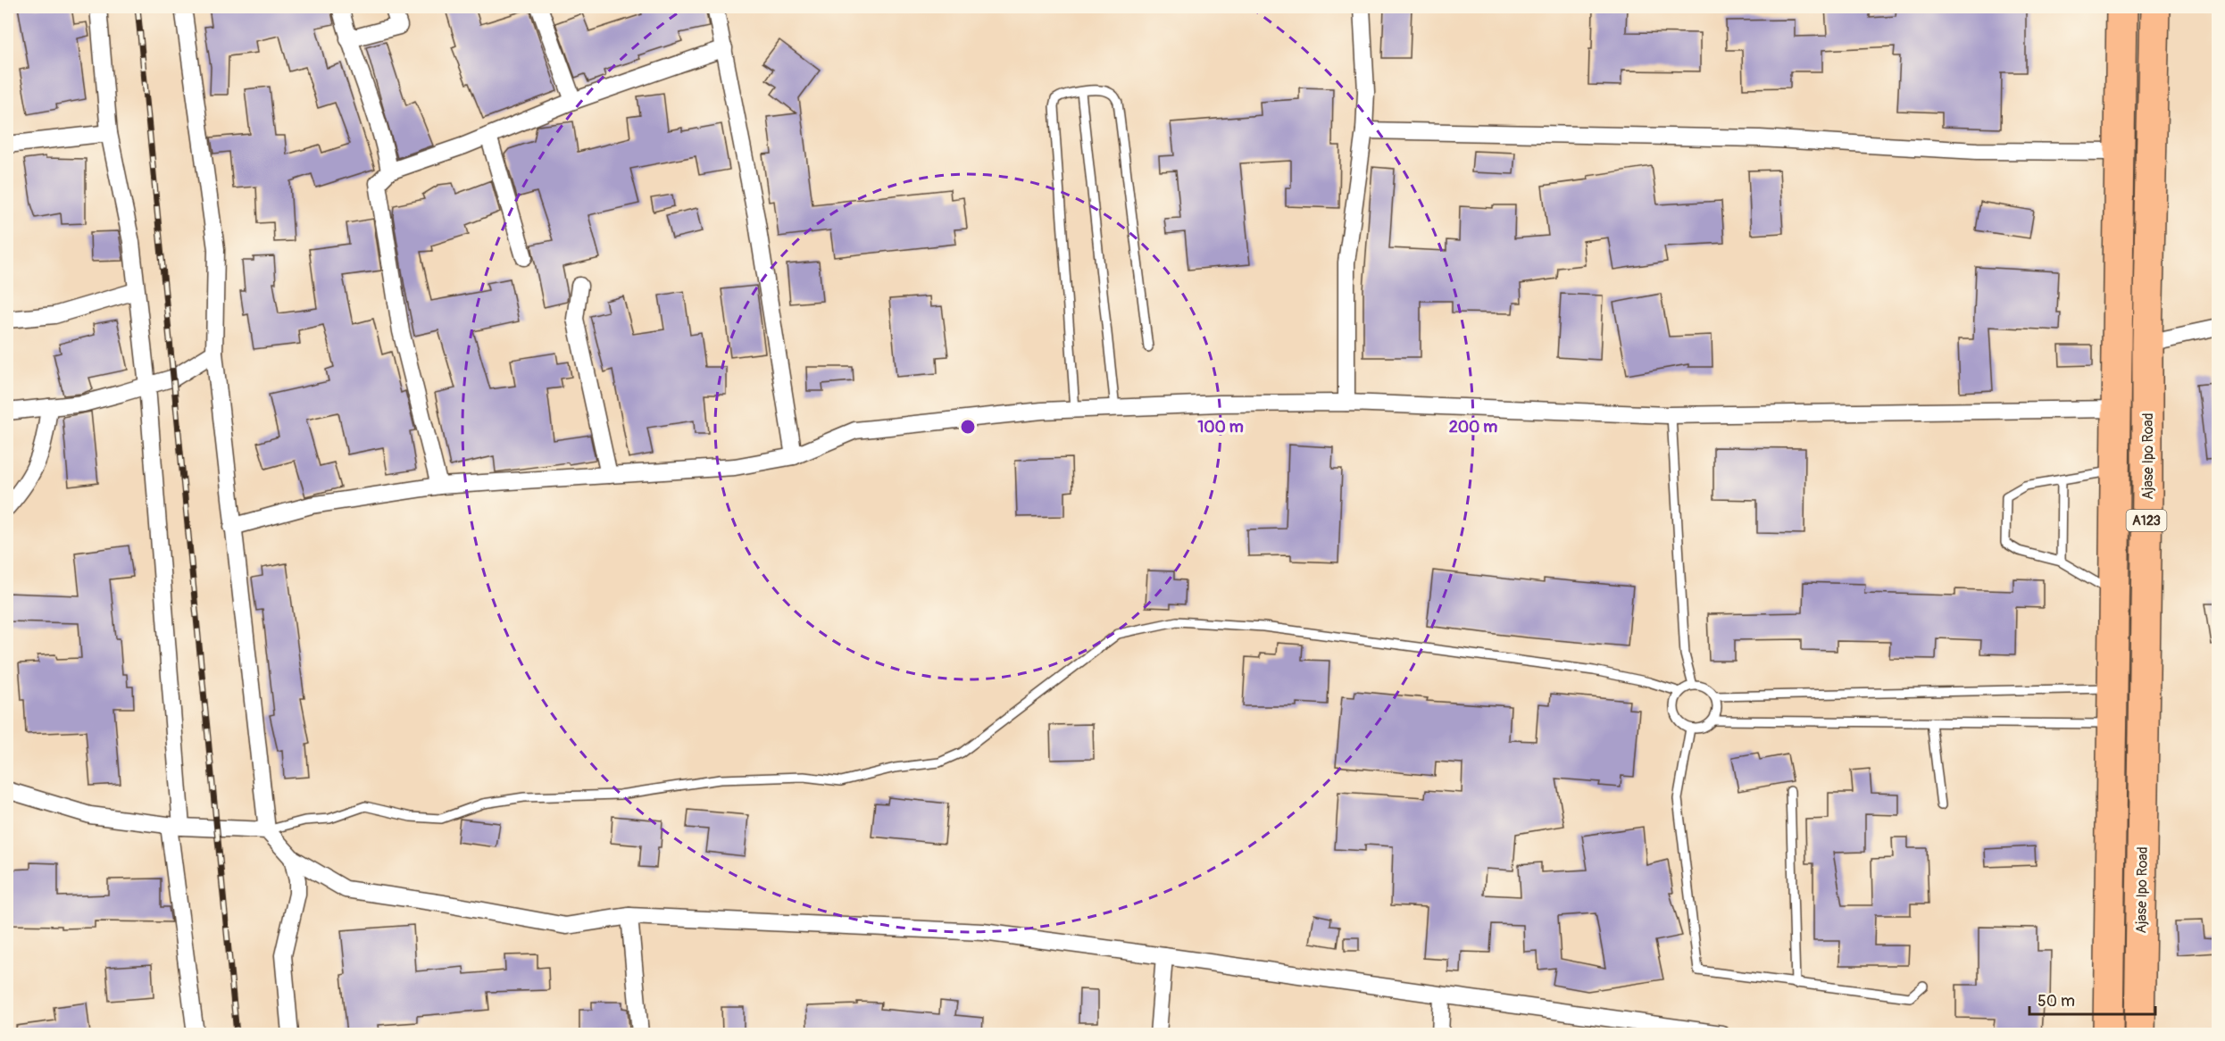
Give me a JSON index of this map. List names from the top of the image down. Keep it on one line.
{"streets":{"highway":["Ajase Ipo Road","A123"]},"scale_bar":"50 m","rings":["100 m","200 m"]}
